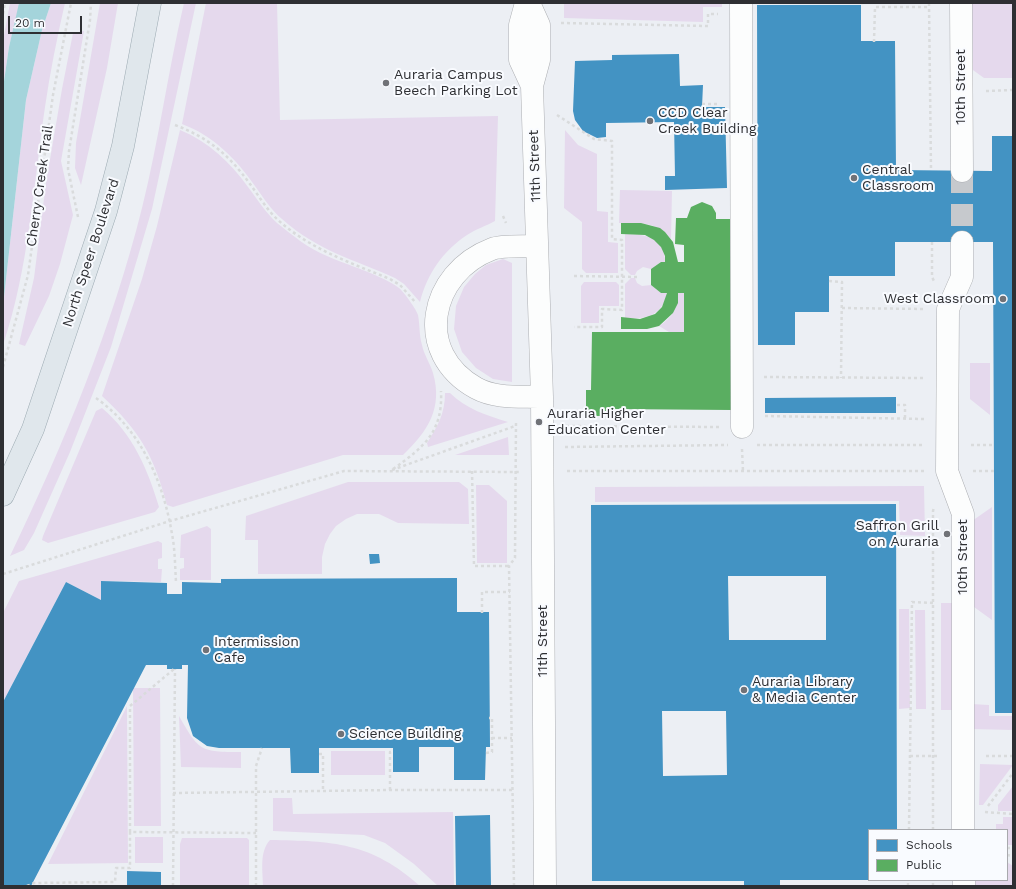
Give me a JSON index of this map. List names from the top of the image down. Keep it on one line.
{"streets":{"main road":["North Speer Boulevard"],"street":["10th Street","11th Street"],"path":["Cherry Creek Trail"]},"places":["Auraria Campus Beech Parking Lot","CCD Clear Creek Building","Central Classroom","West Classroom","Auraria Higher Education Center","Saffron Grill on Auraria","Intermission Cafe","Auraria Library & Media Center","Science Building"],"legend":["Schools","Public"],"scale_bar":"20 m"}
